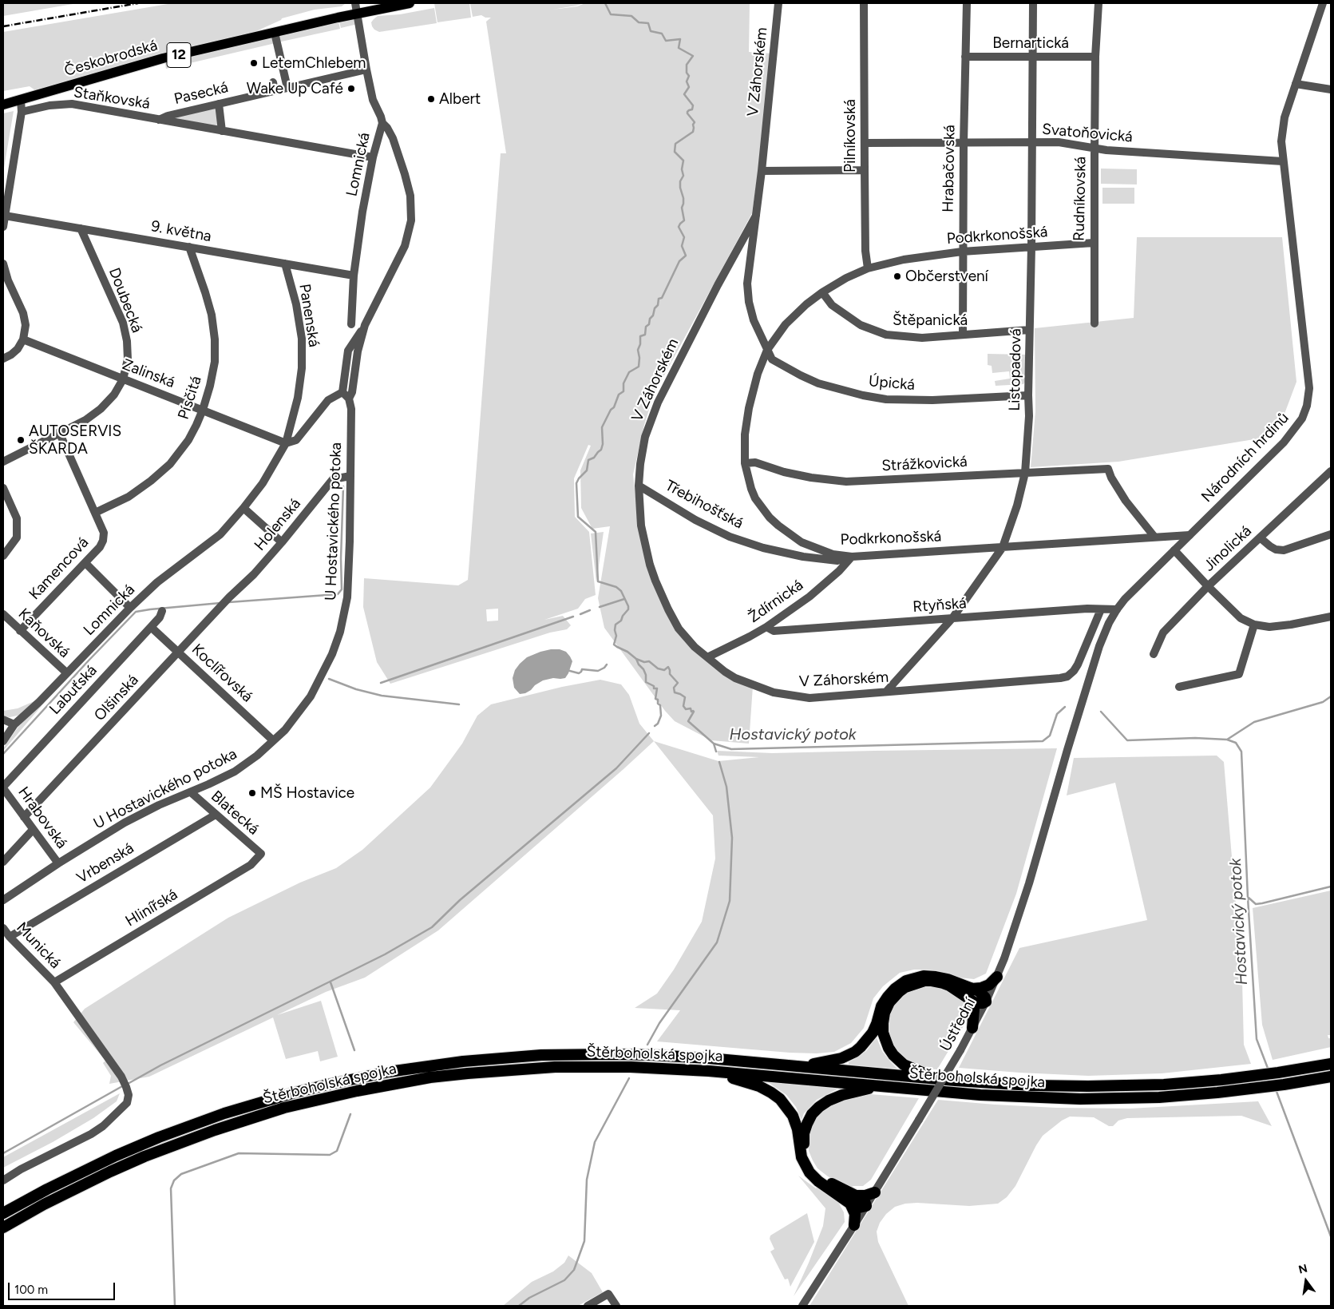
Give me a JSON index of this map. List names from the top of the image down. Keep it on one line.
{"streets":{"highway":["Štěrboholská spojka"],"main road":["12","Českobrodská"],"street":["Bernartická","V Záhorském","Pasecká","Staňkovská","Svatoňovická","Pilníkovská","Lomnická","Hrabačovská","Rudníkovská","9. května","Podkrkonošská","Doubecká","Panenská","Štěpanická","Listopadová","Zalinská","Úpická","Písčitá","Národních hrdinů","Strážkovická","Třebihošťská","U Hostavického potoka","Holenská","Jinolická","Kamencová","Ždírnická","Rtyňská","Kaňovská","Koclířovská","Labuťská","Olšinská","Blatecká","Hrabovská","Vrbenská","Hlinířská","Munická","Ústřední"]},"crossings":[["Bernartická","Hrabačovská"],["Bernartická","Rudníkovská"],["Bernartická","Listopadová"],["Českobrodská","Lomnická"],["V Záhorském","Podkrkonošská"],["V Záhorském","Listopadová"],["V Záhorském","Úpická"],["V Záhorském","Třebihošťská"],["V Záhorském","Ždírnická"],["V Záhorském","Rtyňská"],["Pasecká","Staňkovská"],["Pasecká","Lomnická"],["Staňkovská","Lomnická"],["Svatoňovická","Pilníkovská"],["Svatoňovická","Hrabačovská"],["Svatoňovická","Rudníkovská"],["Svatoňovická","Listopadová"],["Svatoňovická","Národních hrdinů"],["Pilníkovská","Podkrkonošská"],["Lomnická","9. května"],["Lomnická","Panenská"],["Lomnická","Zalinská"],["Lomnická","U Hostavického potoka"],["Lomnická","Kaňovská"],["Hrabačovská","Podkrkonošská"],["Hrabačovská","Štěpanická"],["Rudníkovská","Podkrkonošská"],["9. května","Doubecká"],["9. května","Panenská"],["9. května","Písčitá"],["Podkrkonošská","Štěpanická"],["Podkrkonošská","Listopadová"],["Podkrkonošská","Úpická"],["Podkrkonošská","Národních hrdinů"],["Podkrkonošská","Strážkovická"],["Podkrkonošská","Třebihošťská"],["Podkrkonošská","Ždírnická"],["Doubecká","Zalinská"],["Doubecká","Kamencová"],["Panenská","Zalinská"],["Štěpanická","Listopadová"],["Listopadová","Úpická"],["Listopadová","Strážkovická"],["Listopadová","Rtyňská"],["Zalinská","Písčitá"],["Písčitá","Kamencová"],["Národních hrdinů","Rtyňská"],["Národních hrdinů","Ústřední"],["Třebihošťská","Ždírnická"],["U Hostavického potoka","Holenská"],["U Hostavického potoka","Koclířovská"],["U Hostavického potoka","Blatecká"],["U Hostavického potoka","Hrabovská"],["Holenská","Olšinská"],["Kamencová","Kaňovská"],["Ždírnická","Rtyňská"],["Koclířovská","Labuťská"],["Koclířovská","Olšinská"],["Labuťská","Hrabovská"],["Olšinská","Hrabovská"],["Blatecká","Vrbenská"],["Blatecká","Hlinířská"],["Vrbenská","Munická"],["Hlinířská","Munická"]],"water":["Hostavický potok"],"places":["LetemChlebem","Wake Up Café","Albert","Občerstvení","AUTOSERVIS ŠKARDA","MŠ Hostavice"],"scale_bar":"100 m","north":"top"}
